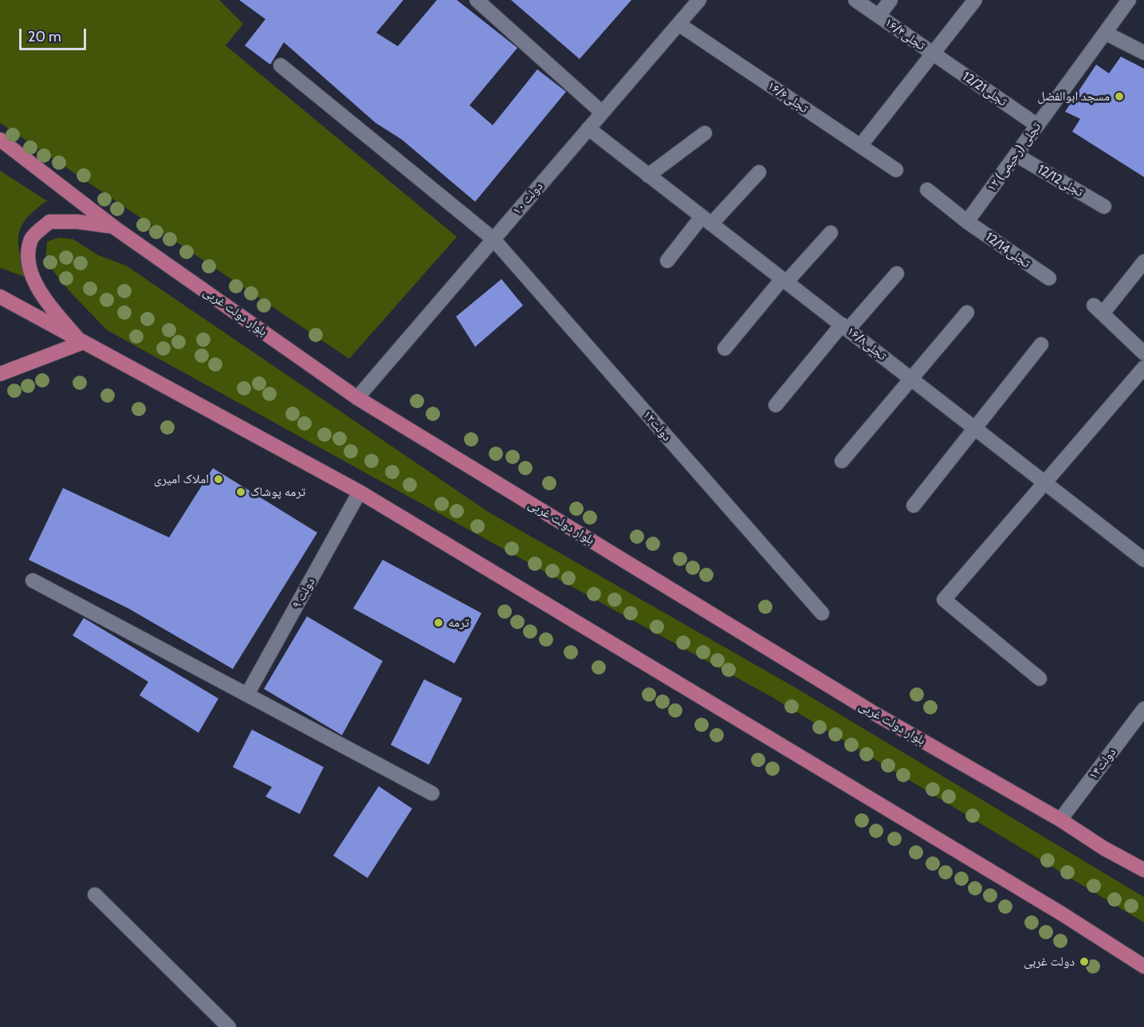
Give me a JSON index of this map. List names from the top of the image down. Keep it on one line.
{"streets":{"main road":["بلوار دولت غربی"],"street":["تجلی۱۶/۴","تجلی12/21","تجلی۱۶/۶","۱۲ تجلی (رحیمی)","تجلی12/12","۱۰ دولت","تجلی12/14","تجلی۱۶/۸","۱۲دولت","۹ دولت","۱۴دولت"]},"crossings":[["تجلی۱۶/۴","تجلی12/21"],["تجلی12/21","۱۲ تجلی (رحیمی)"],["تجلی۱۶/۶","۱۰ دولت"],["۱۲ تجلی (رحیمی)","تجلی12/12"],["۱۲ تجلی (رحیمی)","تجلی12/14"],["۱۰ دولت","بلوار دولت غربی"],["۱۰ دولت","تجلی۱۶/۸"],["۱۰ دولت","۱۲دولت"],["بلوار دولت غربی","۱۴دولت"]],"places":["مسجد ابوالفضل","املاک امیری","ترمه پوشاک","ترمه","دولت غربی"],"scale_bar":"20 m"}
